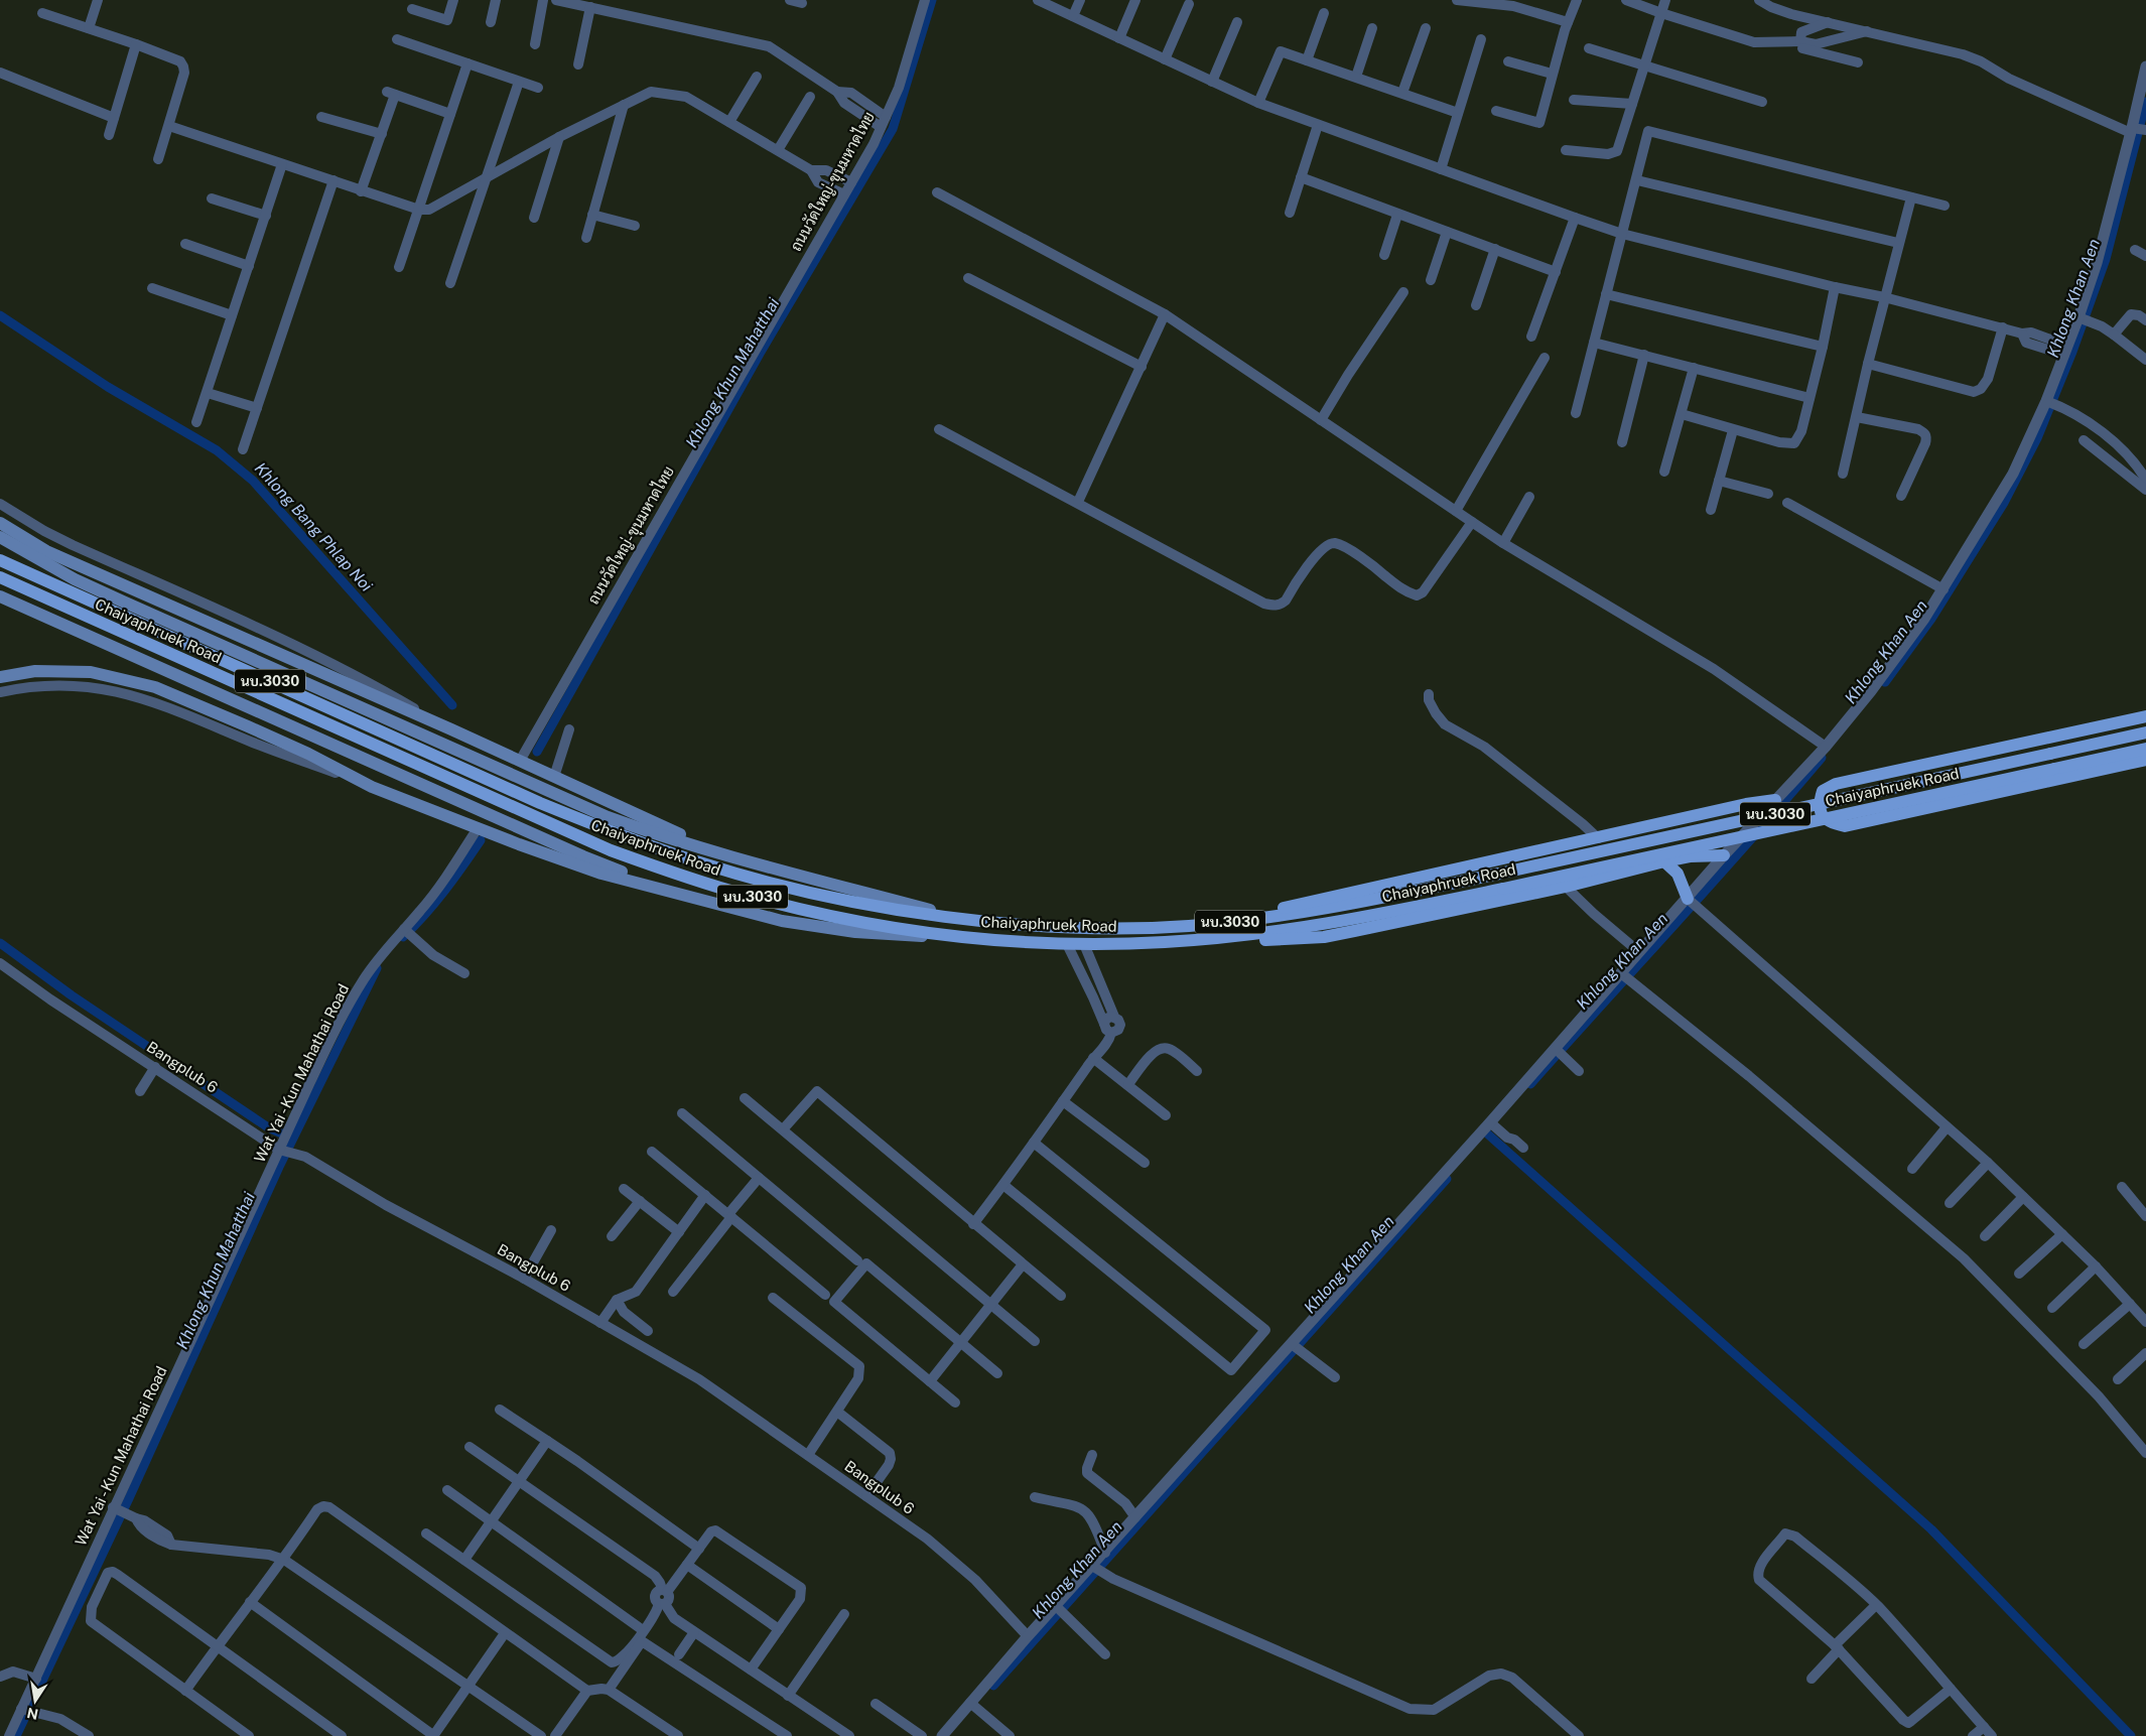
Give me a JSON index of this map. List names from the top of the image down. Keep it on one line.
{"streets":{"main road":["Chaiyaphruek Road","นบ.3030"],"street":["ถนนวัดใหญ่-ขุนมหาดไทย","Bangplub 6","Wat Yai - Kun Mahathai Road"]},"crossings":[["Bangplub 6","Wat Yai - Kun Mahathai Road"]],"water":["Khlong Khan Aen","Khlong Khun Mahatthai","Khlong Bang Phlap Noi"],"north":"bottom"}
